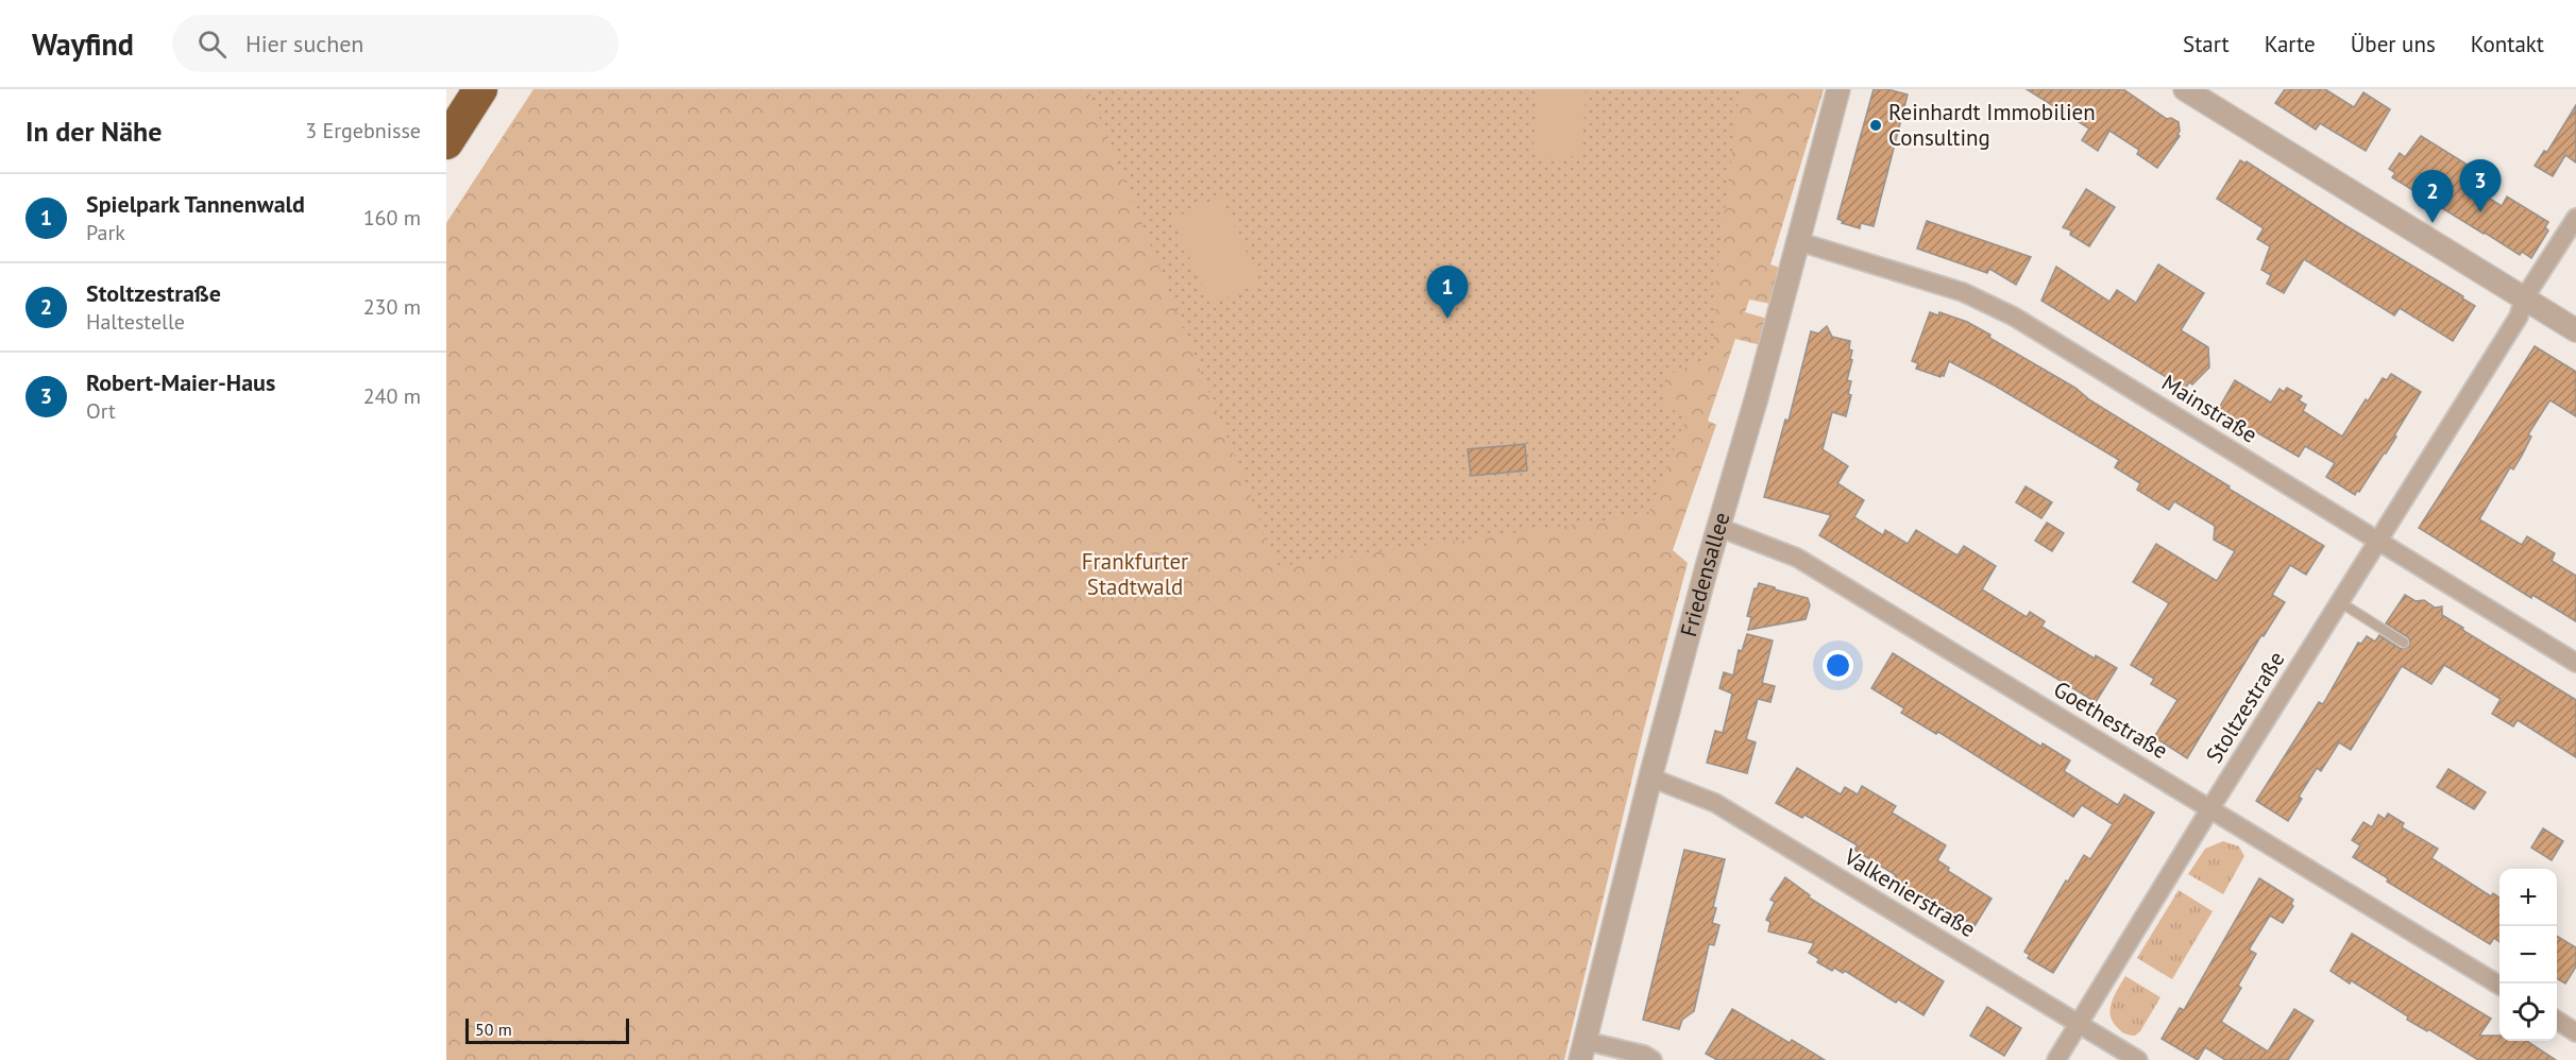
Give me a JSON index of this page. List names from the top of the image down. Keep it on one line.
{"streets":{"street":["Mainstraße","Friedensallee","Stoltzestraße","Goethestraße","Valkenierstraße"]},"crossings":[["Mainstraße","Friedensallee"],["Mainstraße","Stoltzestraße"],["Friedensallee","Goethestraße"],["Friedensallee","Valkenierstraße"],["Stoltzestraße","Goethestraße"],["Stoltzestraße","Valkenierstraße"]],"parks":["Frankfurter Stadtwald"],"places":["Reinhardt Immobilien Consulting"],"scale_bar":"50 m","page":{"header":"Wayfind","search":"Hier suchen","nav":["Start","Karte","Über uns","Kontakt"],"heading":["In der Nähe","3 Ergebnisse"],"pins":["3","2","1"],"list":[{"mark":"1","name":"Spielpark Tannenwald","note":"Park","value":"160 m"},{"mark":"2","name":"Stoltzestraße","note":"Haltestelle","value":"230 m"},{"mark":"3","name":"Robert-Maier-Haus","note":"Ort","value":"240 m"}],"map_buttons":["+","−"],"scale":"50 m"}}
